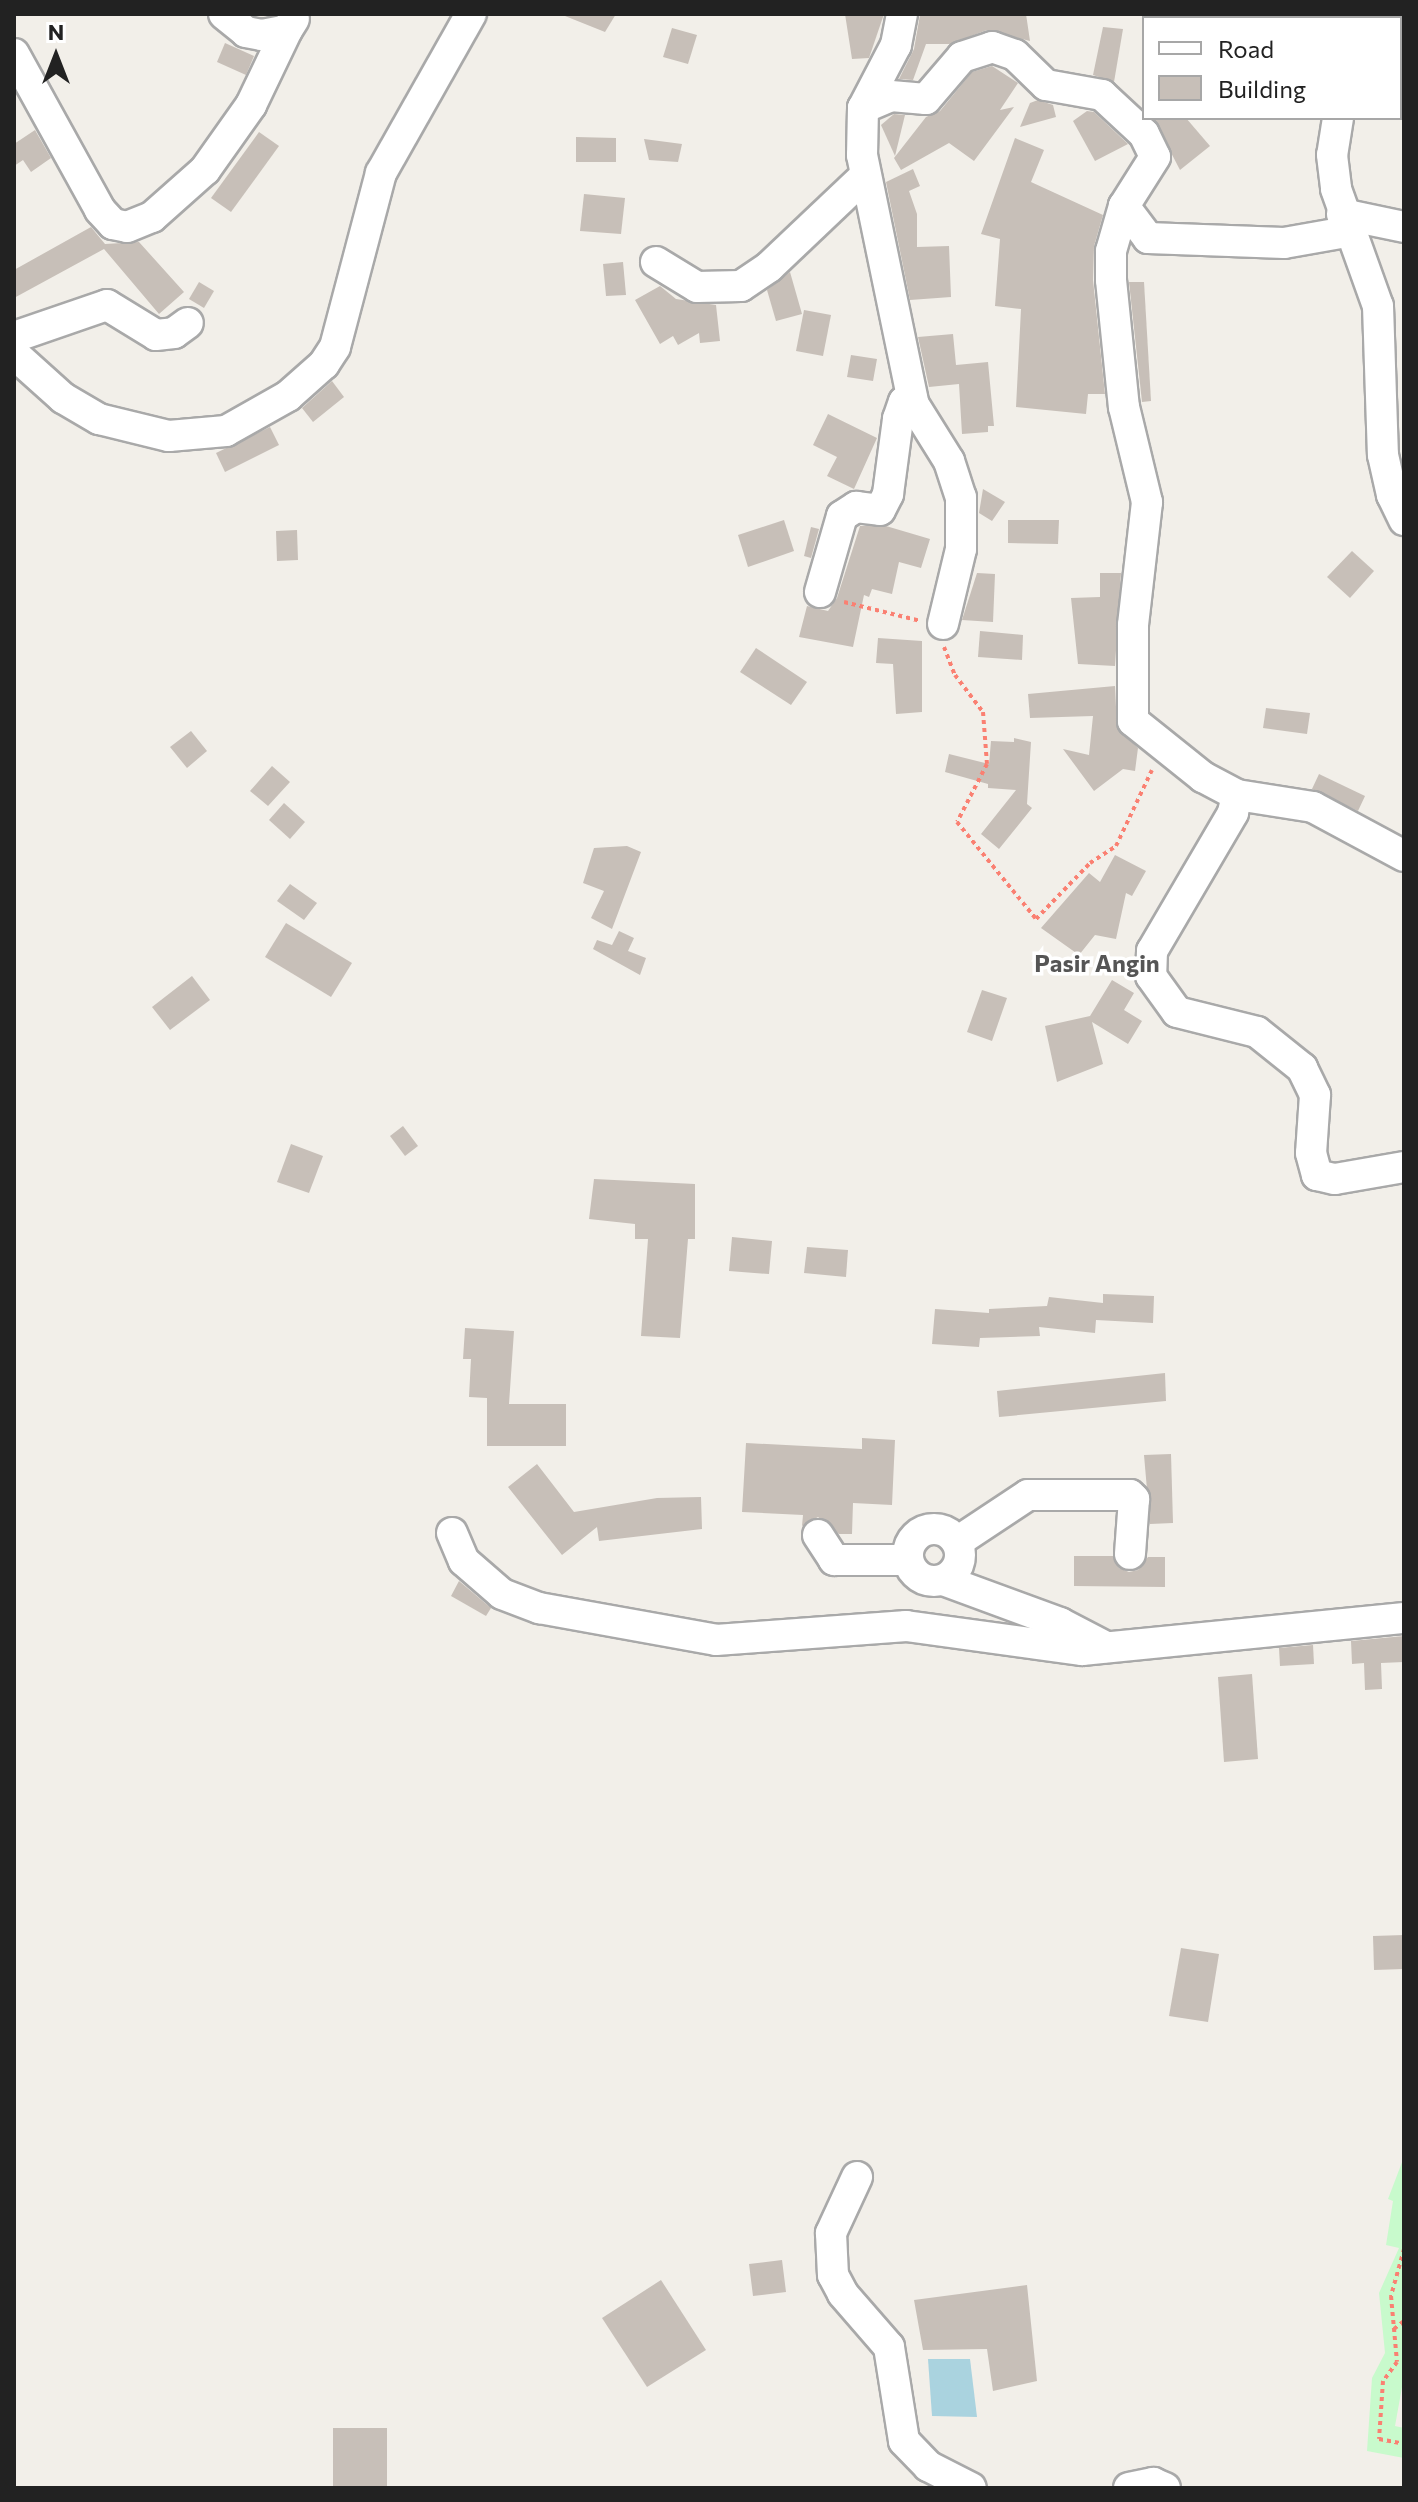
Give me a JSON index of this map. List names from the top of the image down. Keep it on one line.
{"districts":["Pasir Angin"],"legend":["Road","Building"],"north":"top"}
